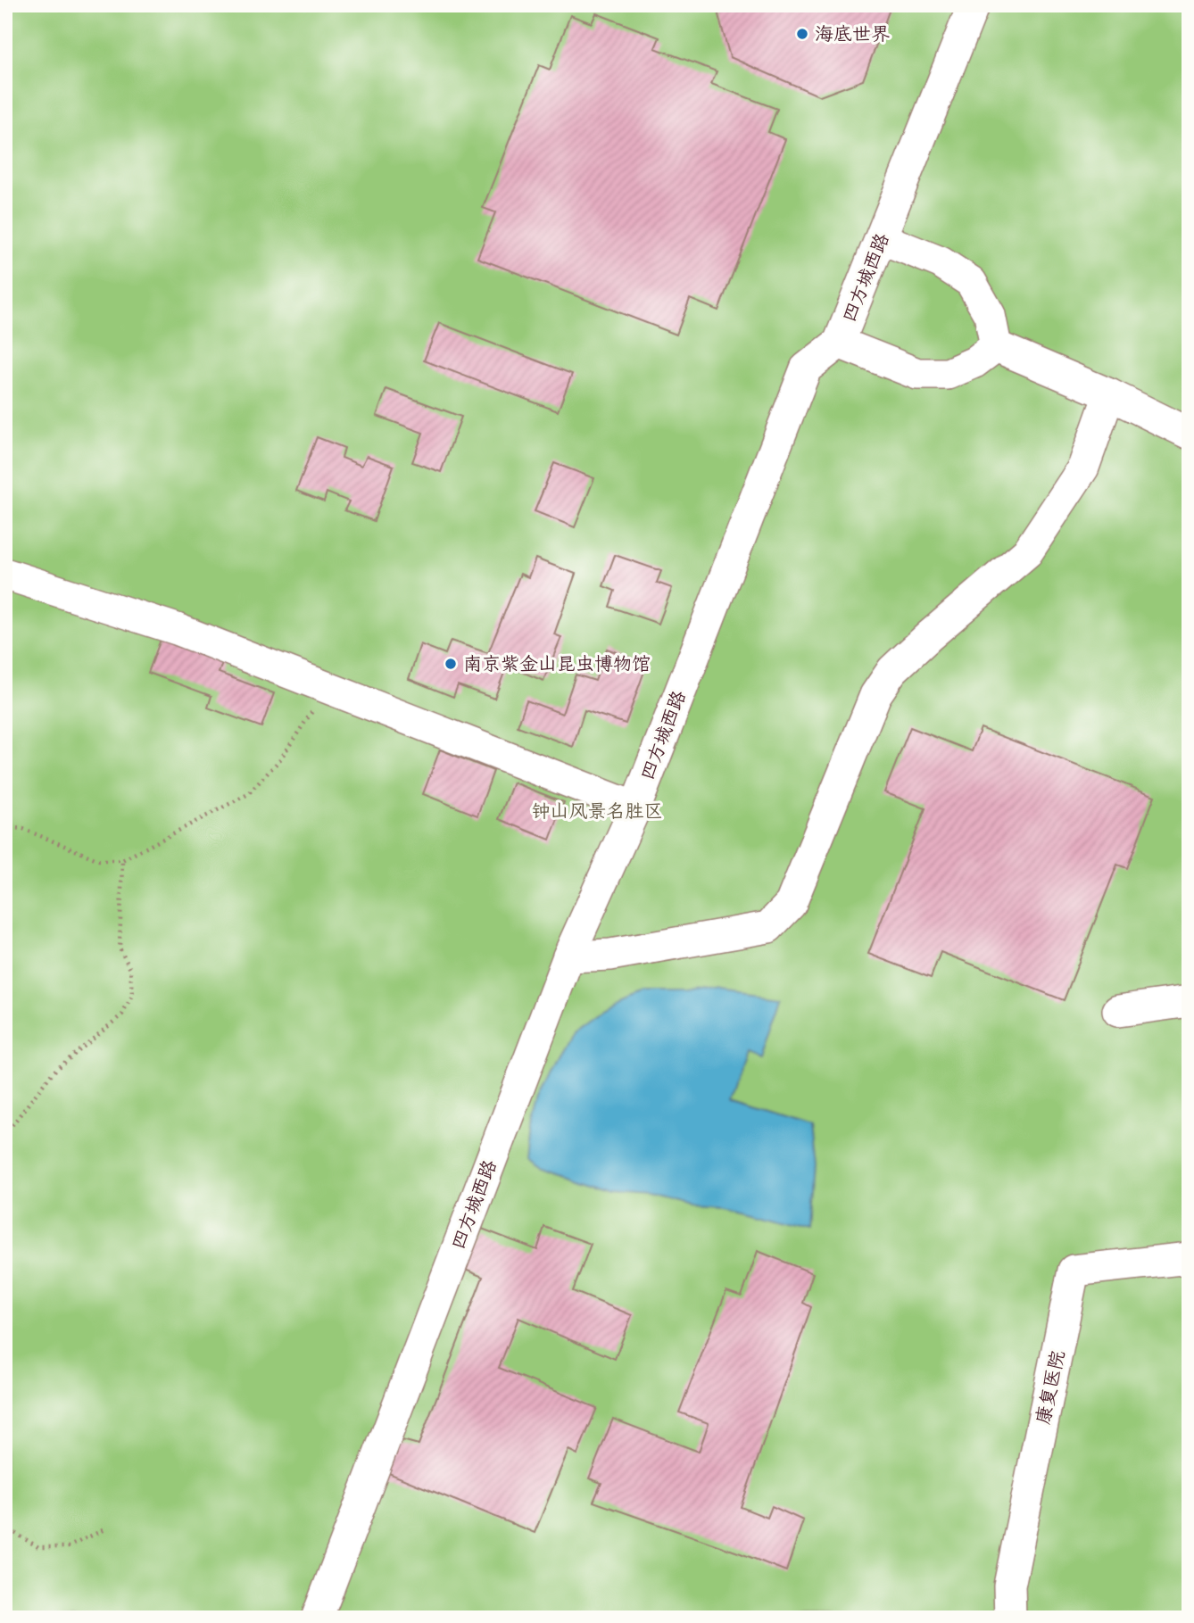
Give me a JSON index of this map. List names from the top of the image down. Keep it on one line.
{"streets":{"street":["四方城西路","康复医院"]},"parks":["钟山风景名胜区"],"places":["海底世界","南京紫金山昆虫博物馆"]}
